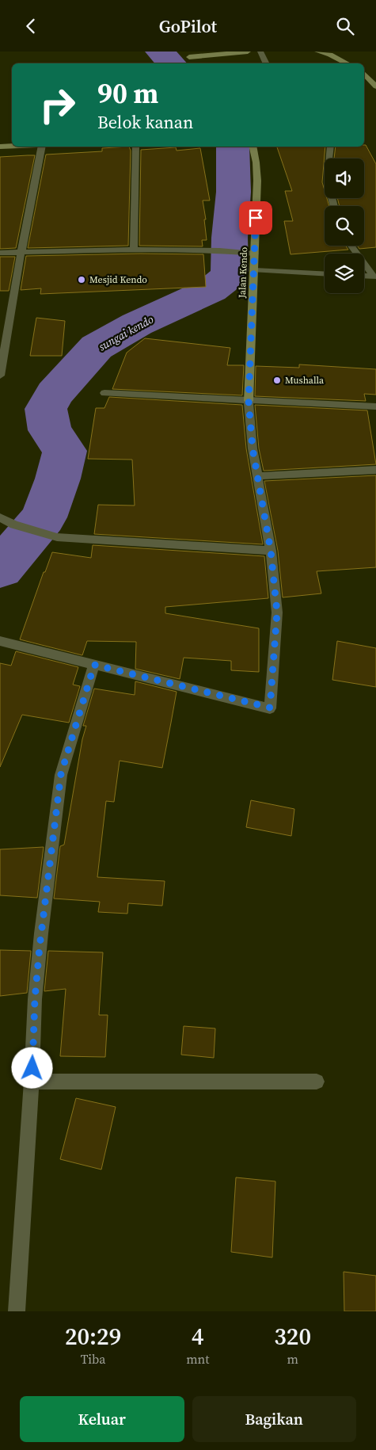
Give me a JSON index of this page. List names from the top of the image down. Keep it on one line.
{"streets":{"street":["Jalan Kendo"]},"water":["sungai kendo"],"places":["Mesjid Kendo","Mushalla"],"page":{"header":"GoPilot","turn":["90 m","Belok kanan"],"eta":["20:29","Tiba","4","mnt","320","m"],"buttons":["Keluar","Bagikan"]}}
